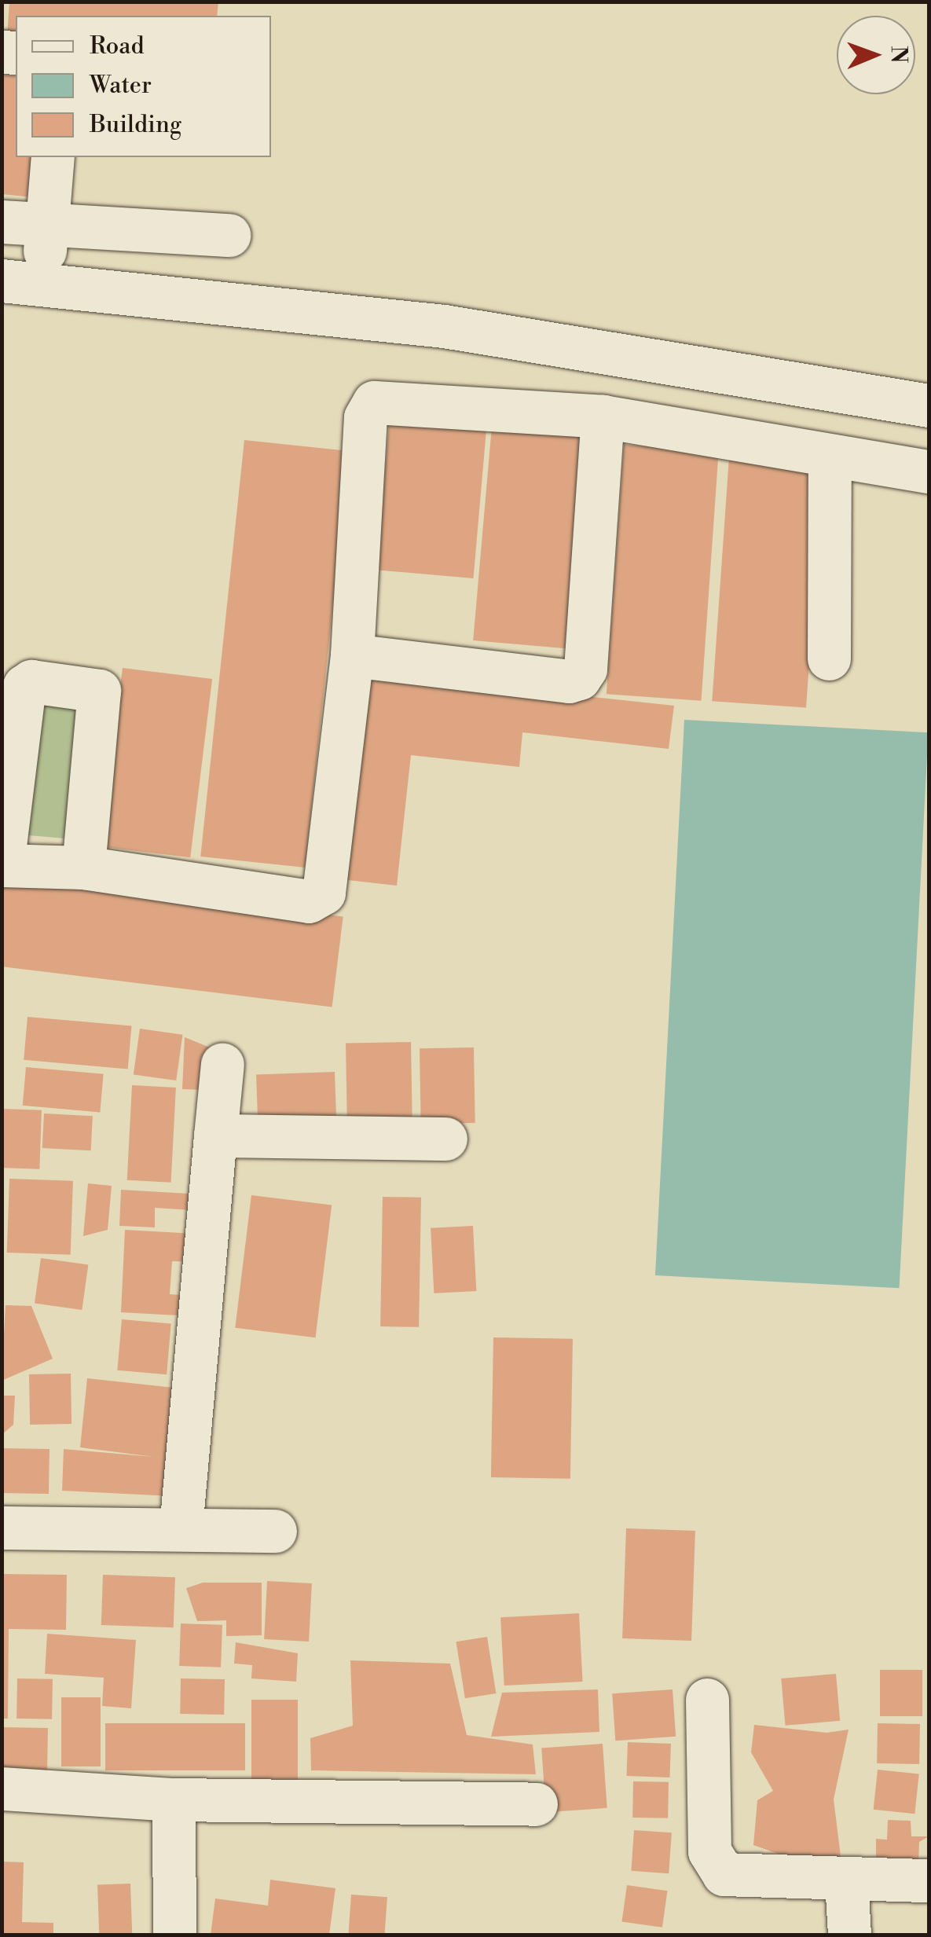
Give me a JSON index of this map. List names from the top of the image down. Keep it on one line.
{"legend":["Road","Water","Building"],"north":"right"}
